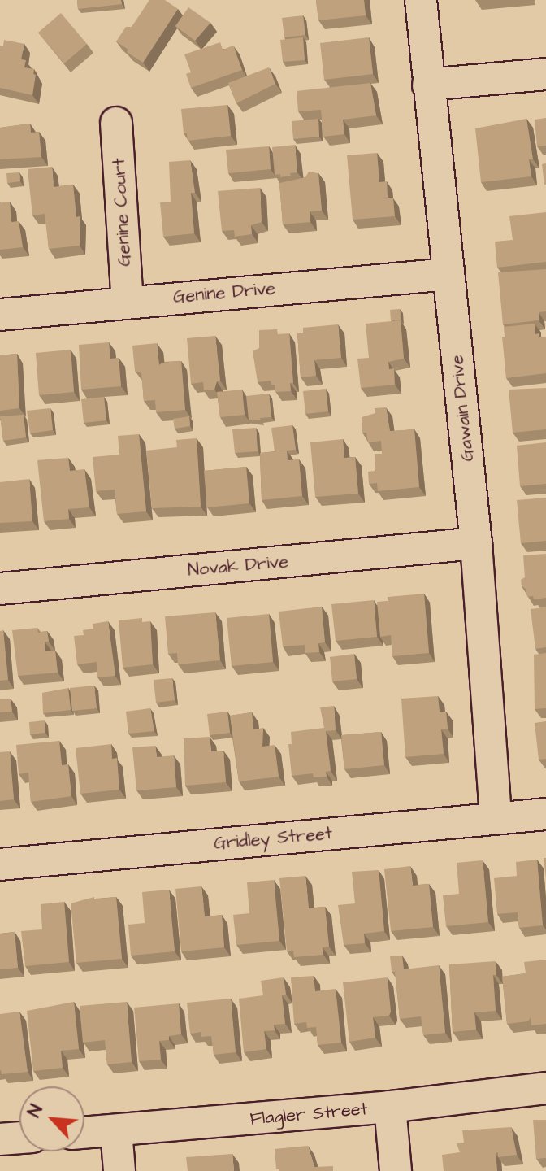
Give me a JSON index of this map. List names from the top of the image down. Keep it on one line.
{"streets":{"street":["Genine Court","Genine Drive","Gawain Drive","Novak Drive","Gridley Street","Flagler Street"]},"crossings":[["Genine Court","Genine Drive"],["Genine Drive","Gawain Drive"],["Gawain Drive","Novak Drive"],["Gawain Drive","Gridley Street"]],"north":"top left"}
